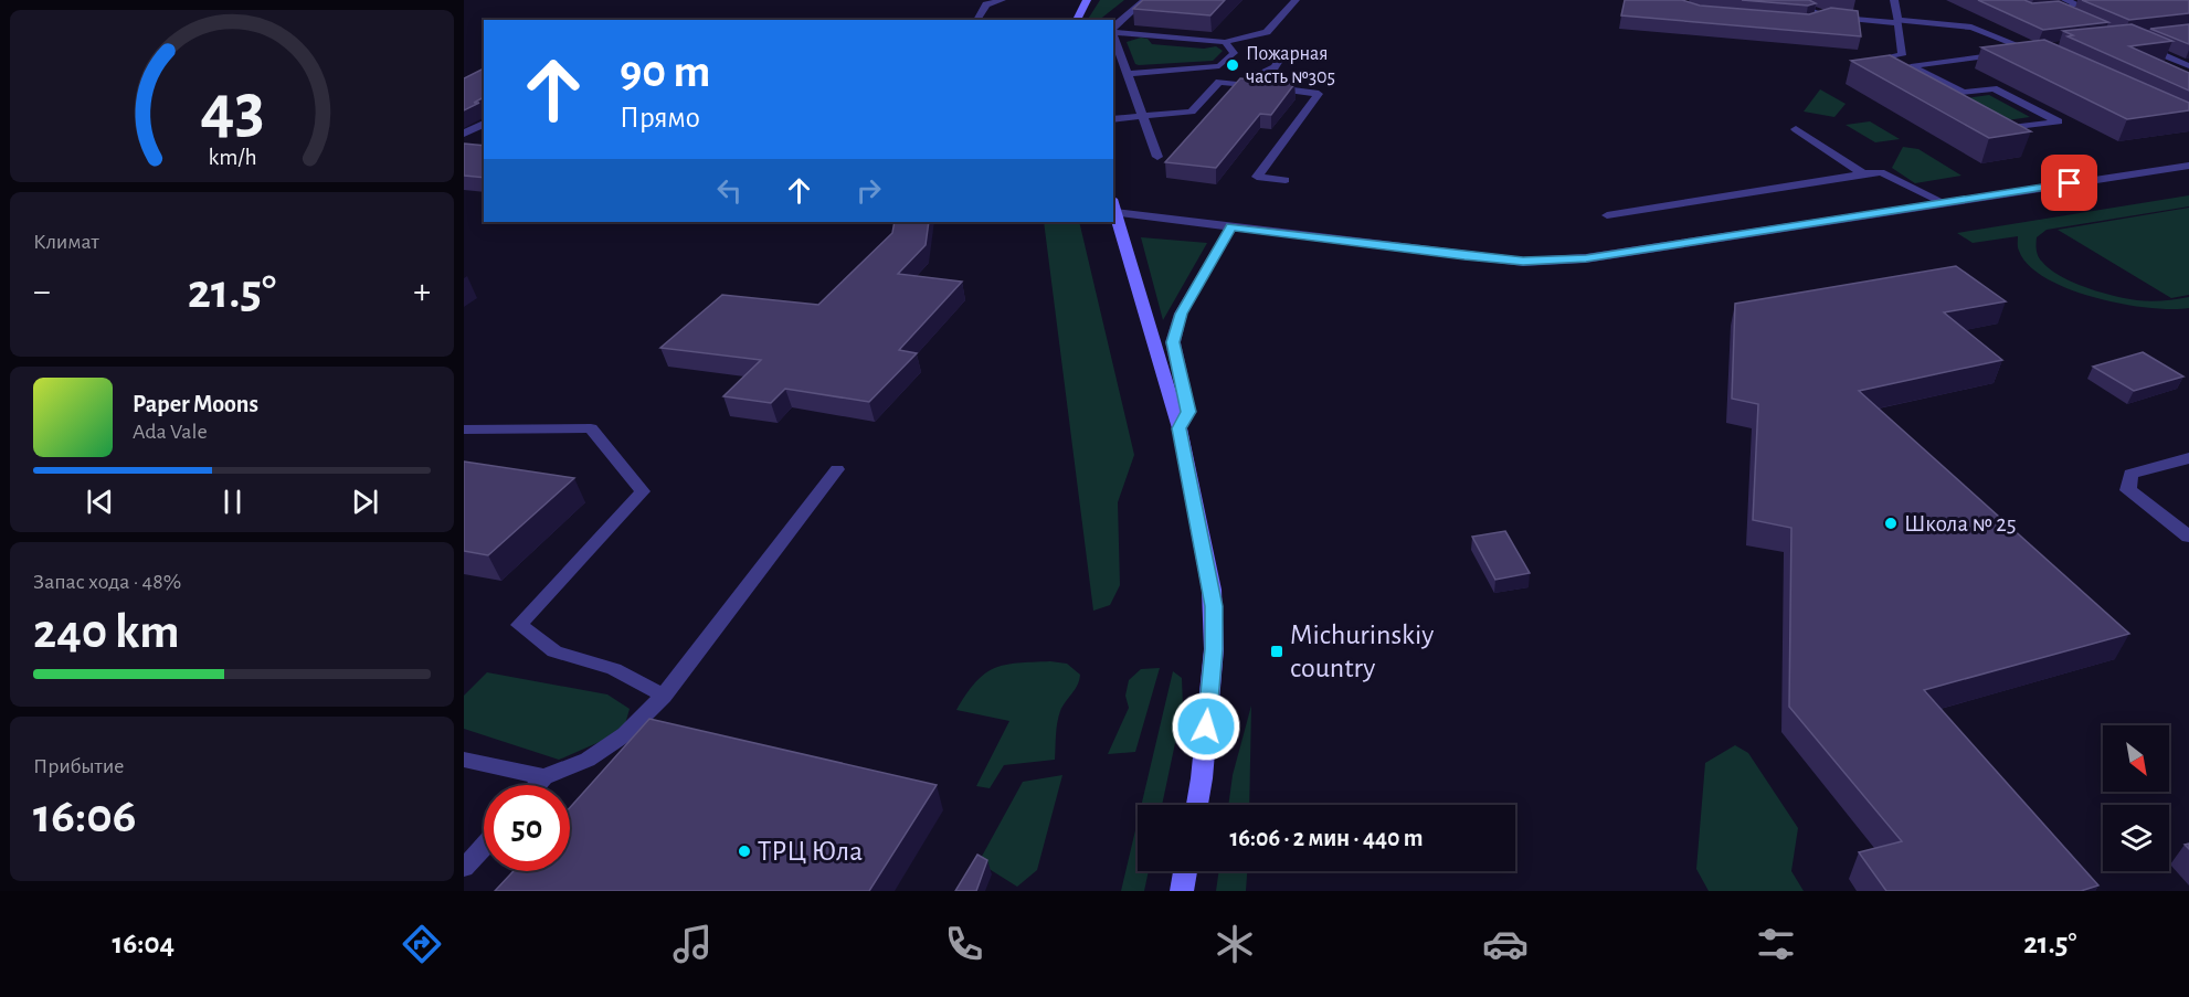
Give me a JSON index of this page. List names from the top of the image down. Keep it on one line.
{"places":{"other":["Пожарная часть №305","Школа № 25","ТРЦ Юла"],"transit":["Michurinskiy country"]},"north":"bottom right","page":{"turn":["90 m","Прямо"],"tile":["Климат",["Запас хода · 48%","240 km"],["Прибытие","16:06"]],"heat":["−","21.5°","+"],"song":["Paper Moons","Ada Vale"],"limit":"50","trip":"16:06 · 2 мин · 440 m","tabs":["16:04","21.5°"],"gauge":["43","km/h"]}}
